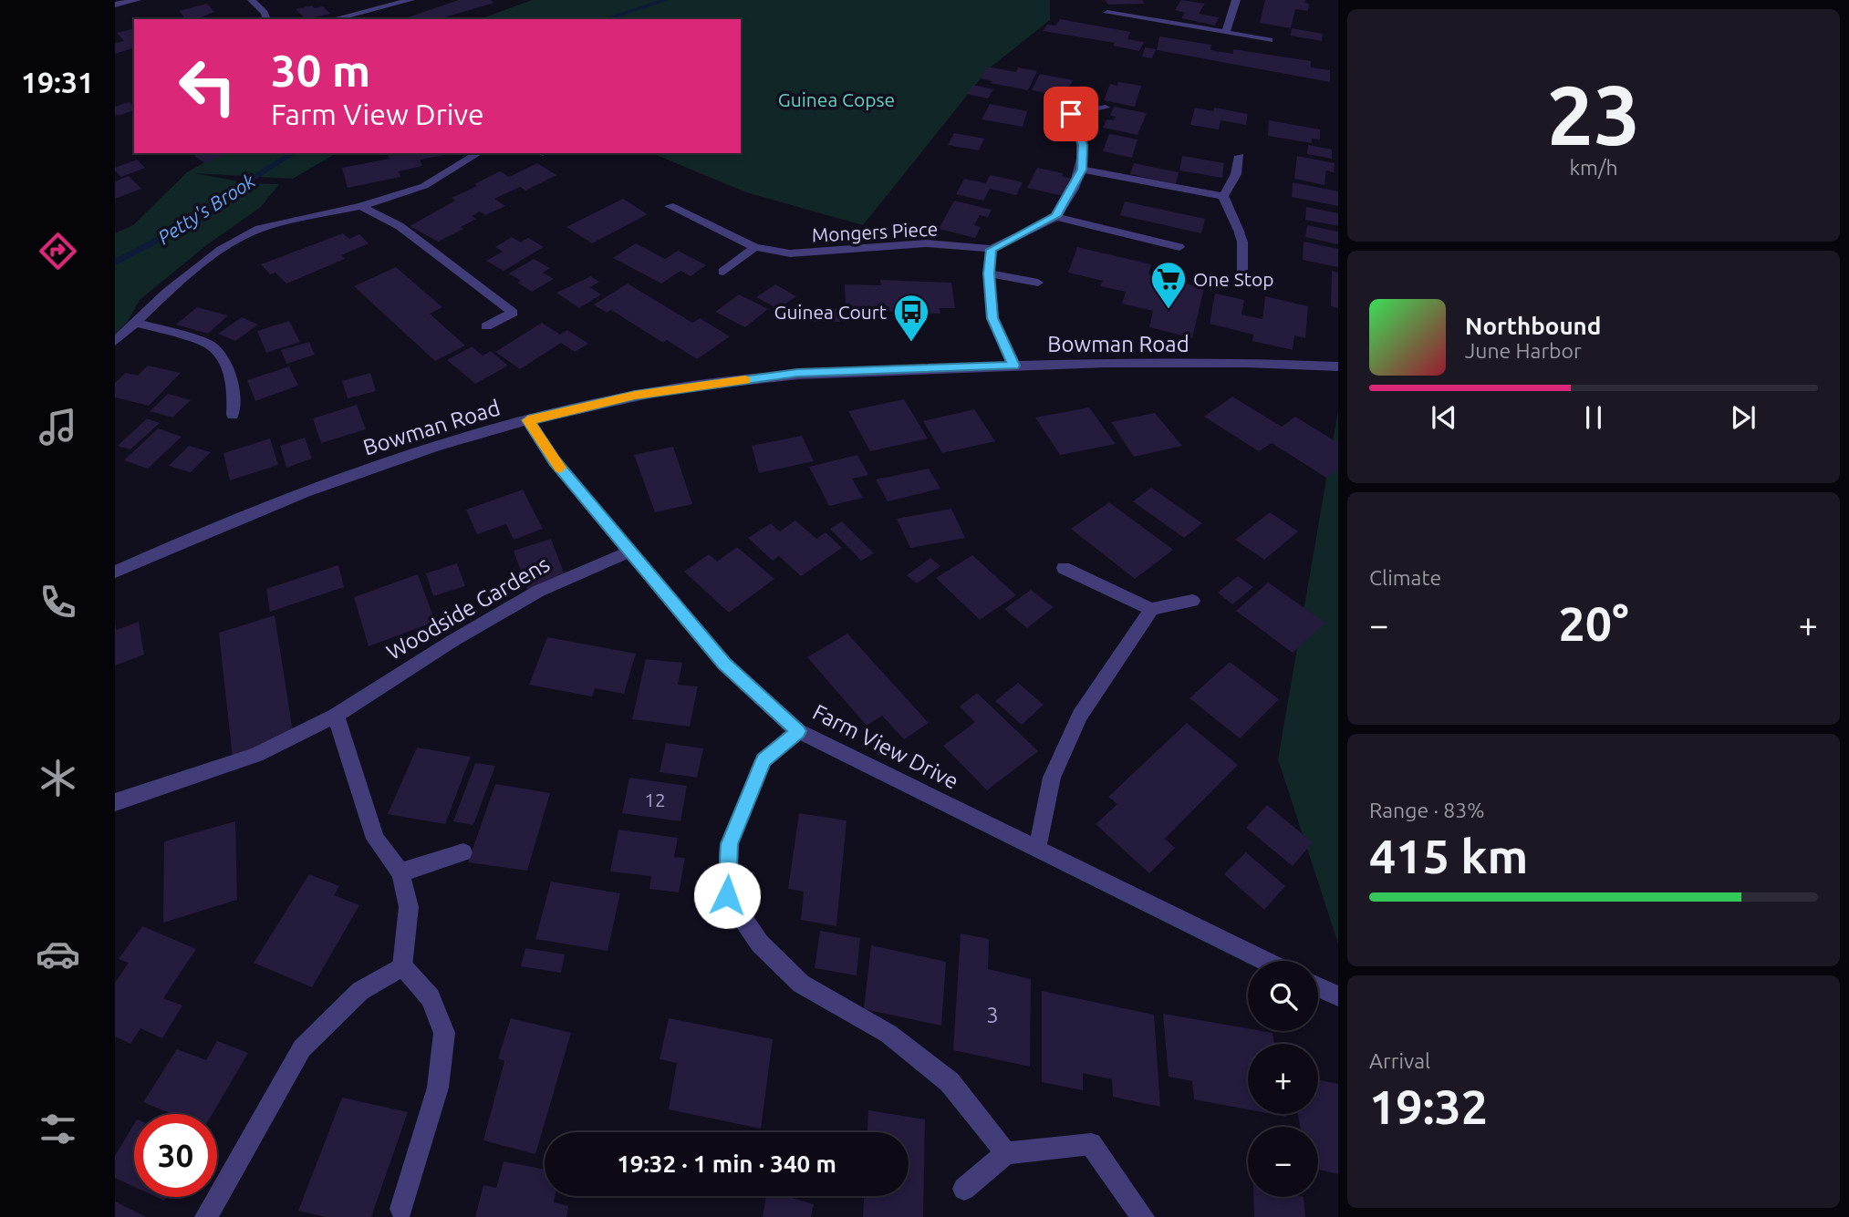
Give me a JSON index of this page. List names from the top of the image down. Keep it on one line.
{"streets":{"street":["Mongers Piece","Bowman Road","Woodside Gardens","Farm View Drive"]},"crossings":[["Bowman Road","Farm View Drive"],["Woodside Gardens","Farm View Drive"]],"water":["Petty's Brook"],"parks":["Guinea Copse"],"places":{"supermarket":["One Stop"],"bus stop":["Guinea Court"]},"house_numbers":["12","3"],"page":{"tabs":"19:31","tile":[["23","km/h"],"Climate",["Range · 83%","415 km"],["Arrival","19:32"]],"turn":["30 m","Farm View Drive"],"song":["Northbound","June Harbor"],"heat":["−","20°","+"],"map_buttons":["+","−"],"limit":"30","trip":"19:32 · 1 min · 340 m"}}
